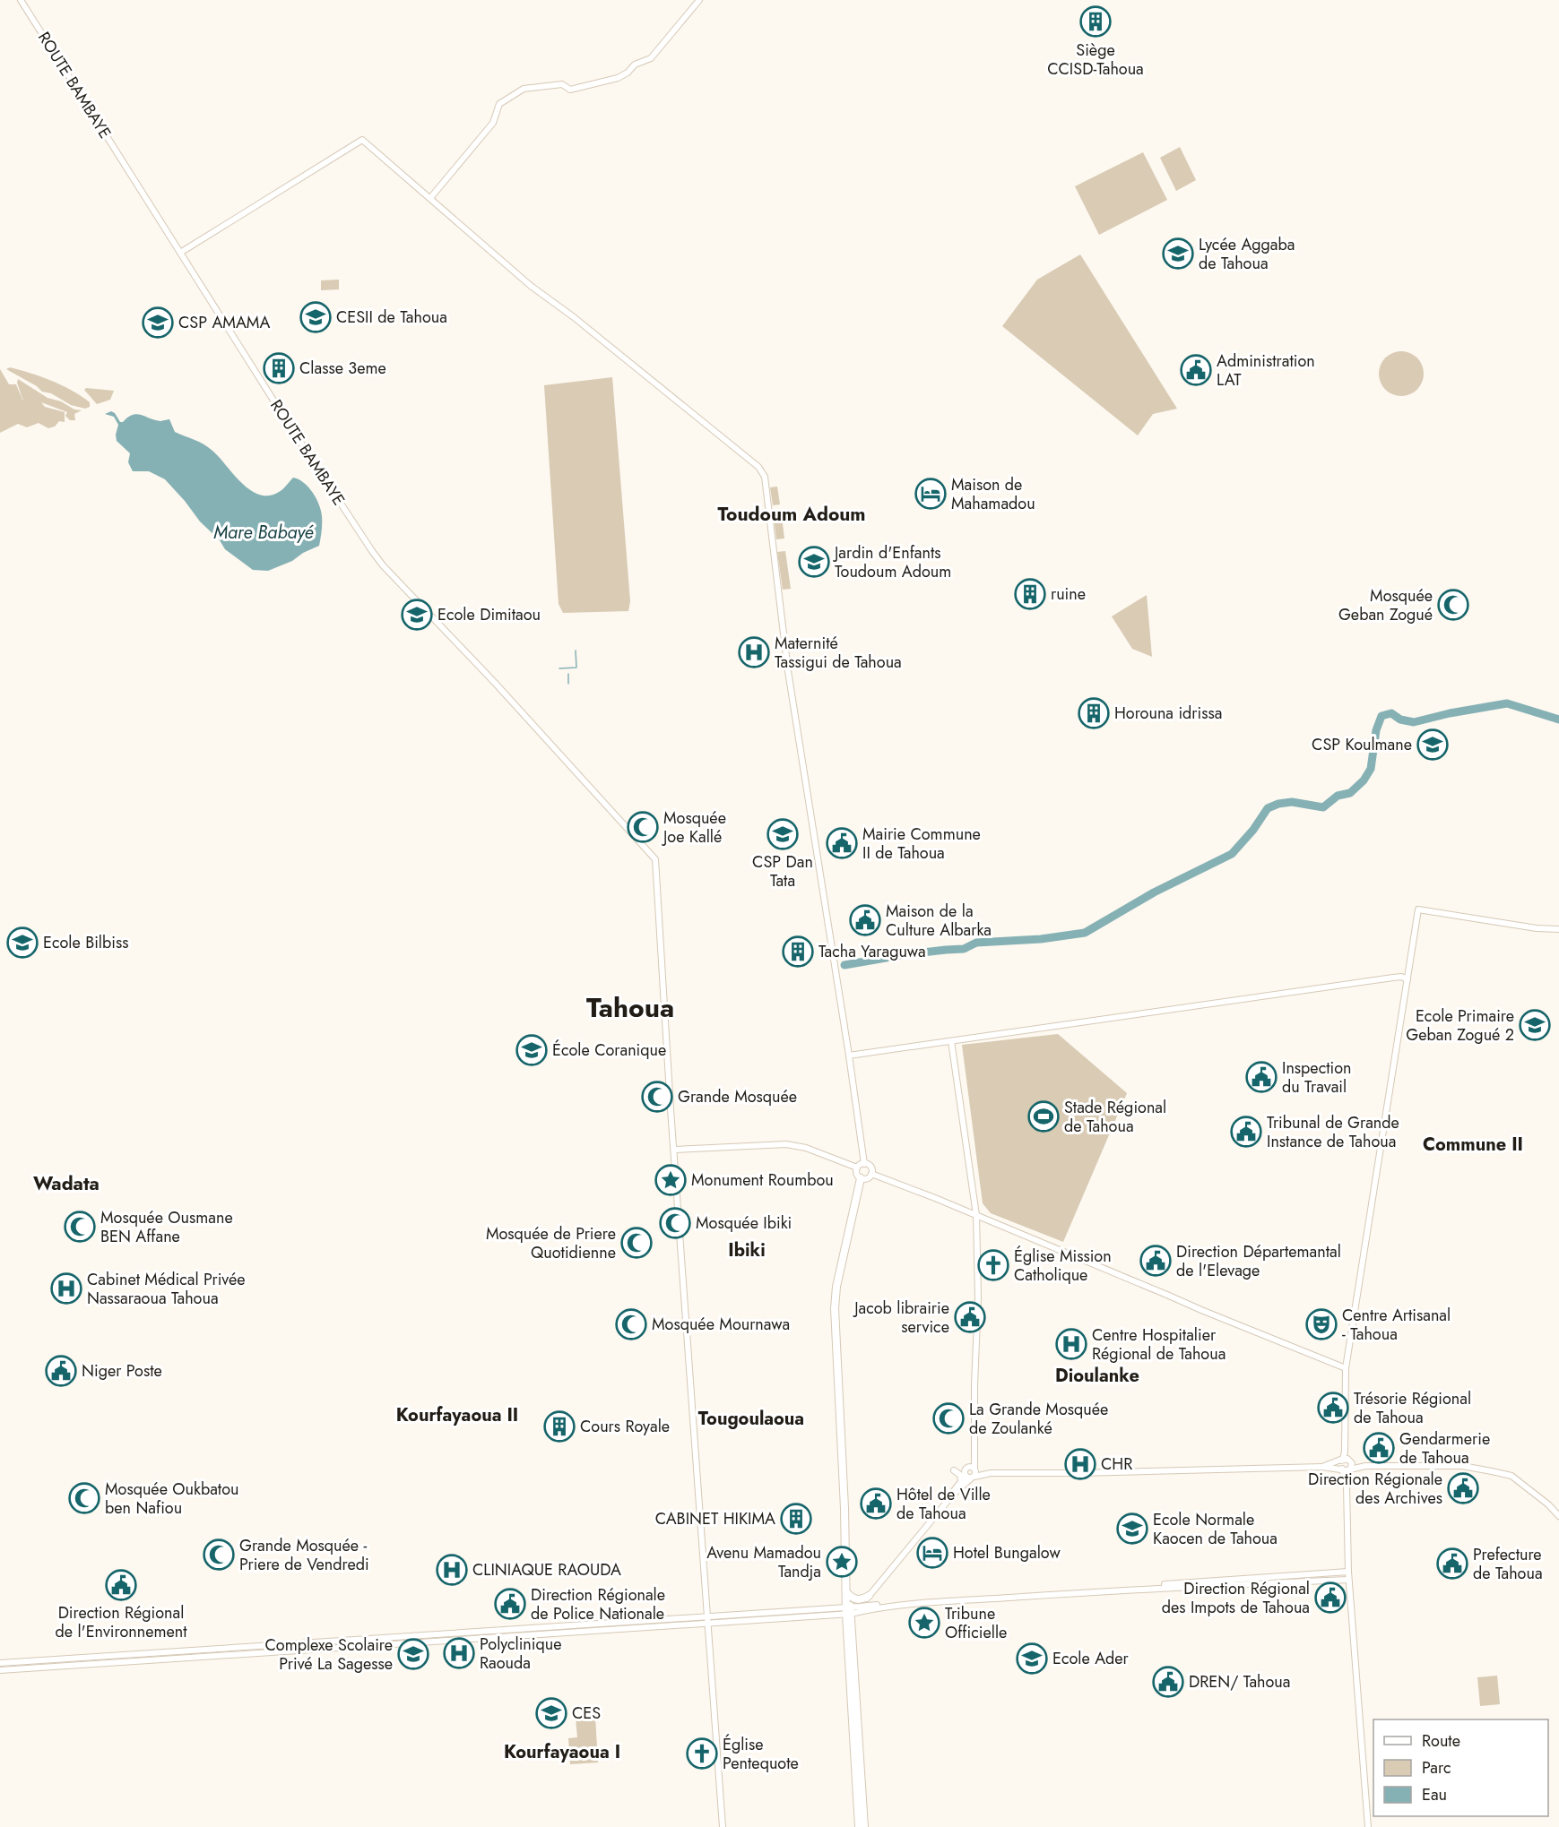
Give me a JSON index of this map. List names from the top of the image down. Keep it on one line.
{"streets":{"street":["ROUTE BAMBAYE"]},"districts":["Toudoum Adoum","Tahoua","Commune II","Wadata","Ibiki","Dioulanke","Kourfayaoua II","Tougoulaoua","Kourfayaoua I"],"water":["Mare Babayé"],"places":{"building":["Siège CCISD-Tahoua","Classe 3eme","ruine","Horouna idrissa","Tacha Yaraguwa","Cours Royale","CABINET HIKIMA"],"school or university":["Lycée Aggaba de Tahoua","CESII de Tahoua","CSP AMAMA","Jardin d'Enfants Toudoum Adoum","Ecole Dimitaou","CSP Koulmane","CSP Dan Tata","Ecole Bilbiss","Ecole Primaire Geban Zogué 2","École Coranique","Ecole Normale Kaocen de Tahoua","Complexe Scolaire Privé La Sagesse","Ecole Ader","CES"],"public building":["Administration LAT","Mairie Commune II de Tahoua","Maison de la Culture Albarka","Inspection du Travail","Tribunal de Grande Instance de Tahoua","Direction Départemantal de l'Elevage","Jacob librairie service","Niger Poste","Trésorie Régional de Tahoua","Gendarmerie de Tahoua","Direction Régionale des Archives","Hôtel de Ville de Tahoua","Prefecture de Tahoua","Direction Régional de l'Environnement","Direction Régional des Impots de Tahoua","Direction Régionale de Police Nationale","DREN/ Tahoua"],"hotel":["Maison de Mahamadou","Hotel Bungalow"],"mosque":["Mosquée Geban Zogué","Mosquée Joe Kallé","Grande Mosquée","Mosquée Ibiki","Mosquée Ousmane BEN Affane","Mosquée de Priere Quotidienne","Mosquée Mournawa","La Grande Mosquée de Zoulanké","Mosquée Oukbatou ben Nafiou","Grande Mosquée - Priere de Vendredi"],"hospital":["Maternité Tassigui de Tahoua","Cabinet Médical Privée Nassaraoua Tahoua","Centre Hospitalier Régional de Tahoua","CHR","CLINIAQUE RAOUDA","Polyclinique Raouda"],"sports":["Stade Régional de Tahoua"],"place":["Monument Roumbou","Avenu Mamadou Tandja","Tribune Officielle"],"church":["Église Mission Catholique","Église Pentequote"],"theatre":["Centre Artisanal - Tahoua"]},"legend":["Route","Parc","Eau"]}
